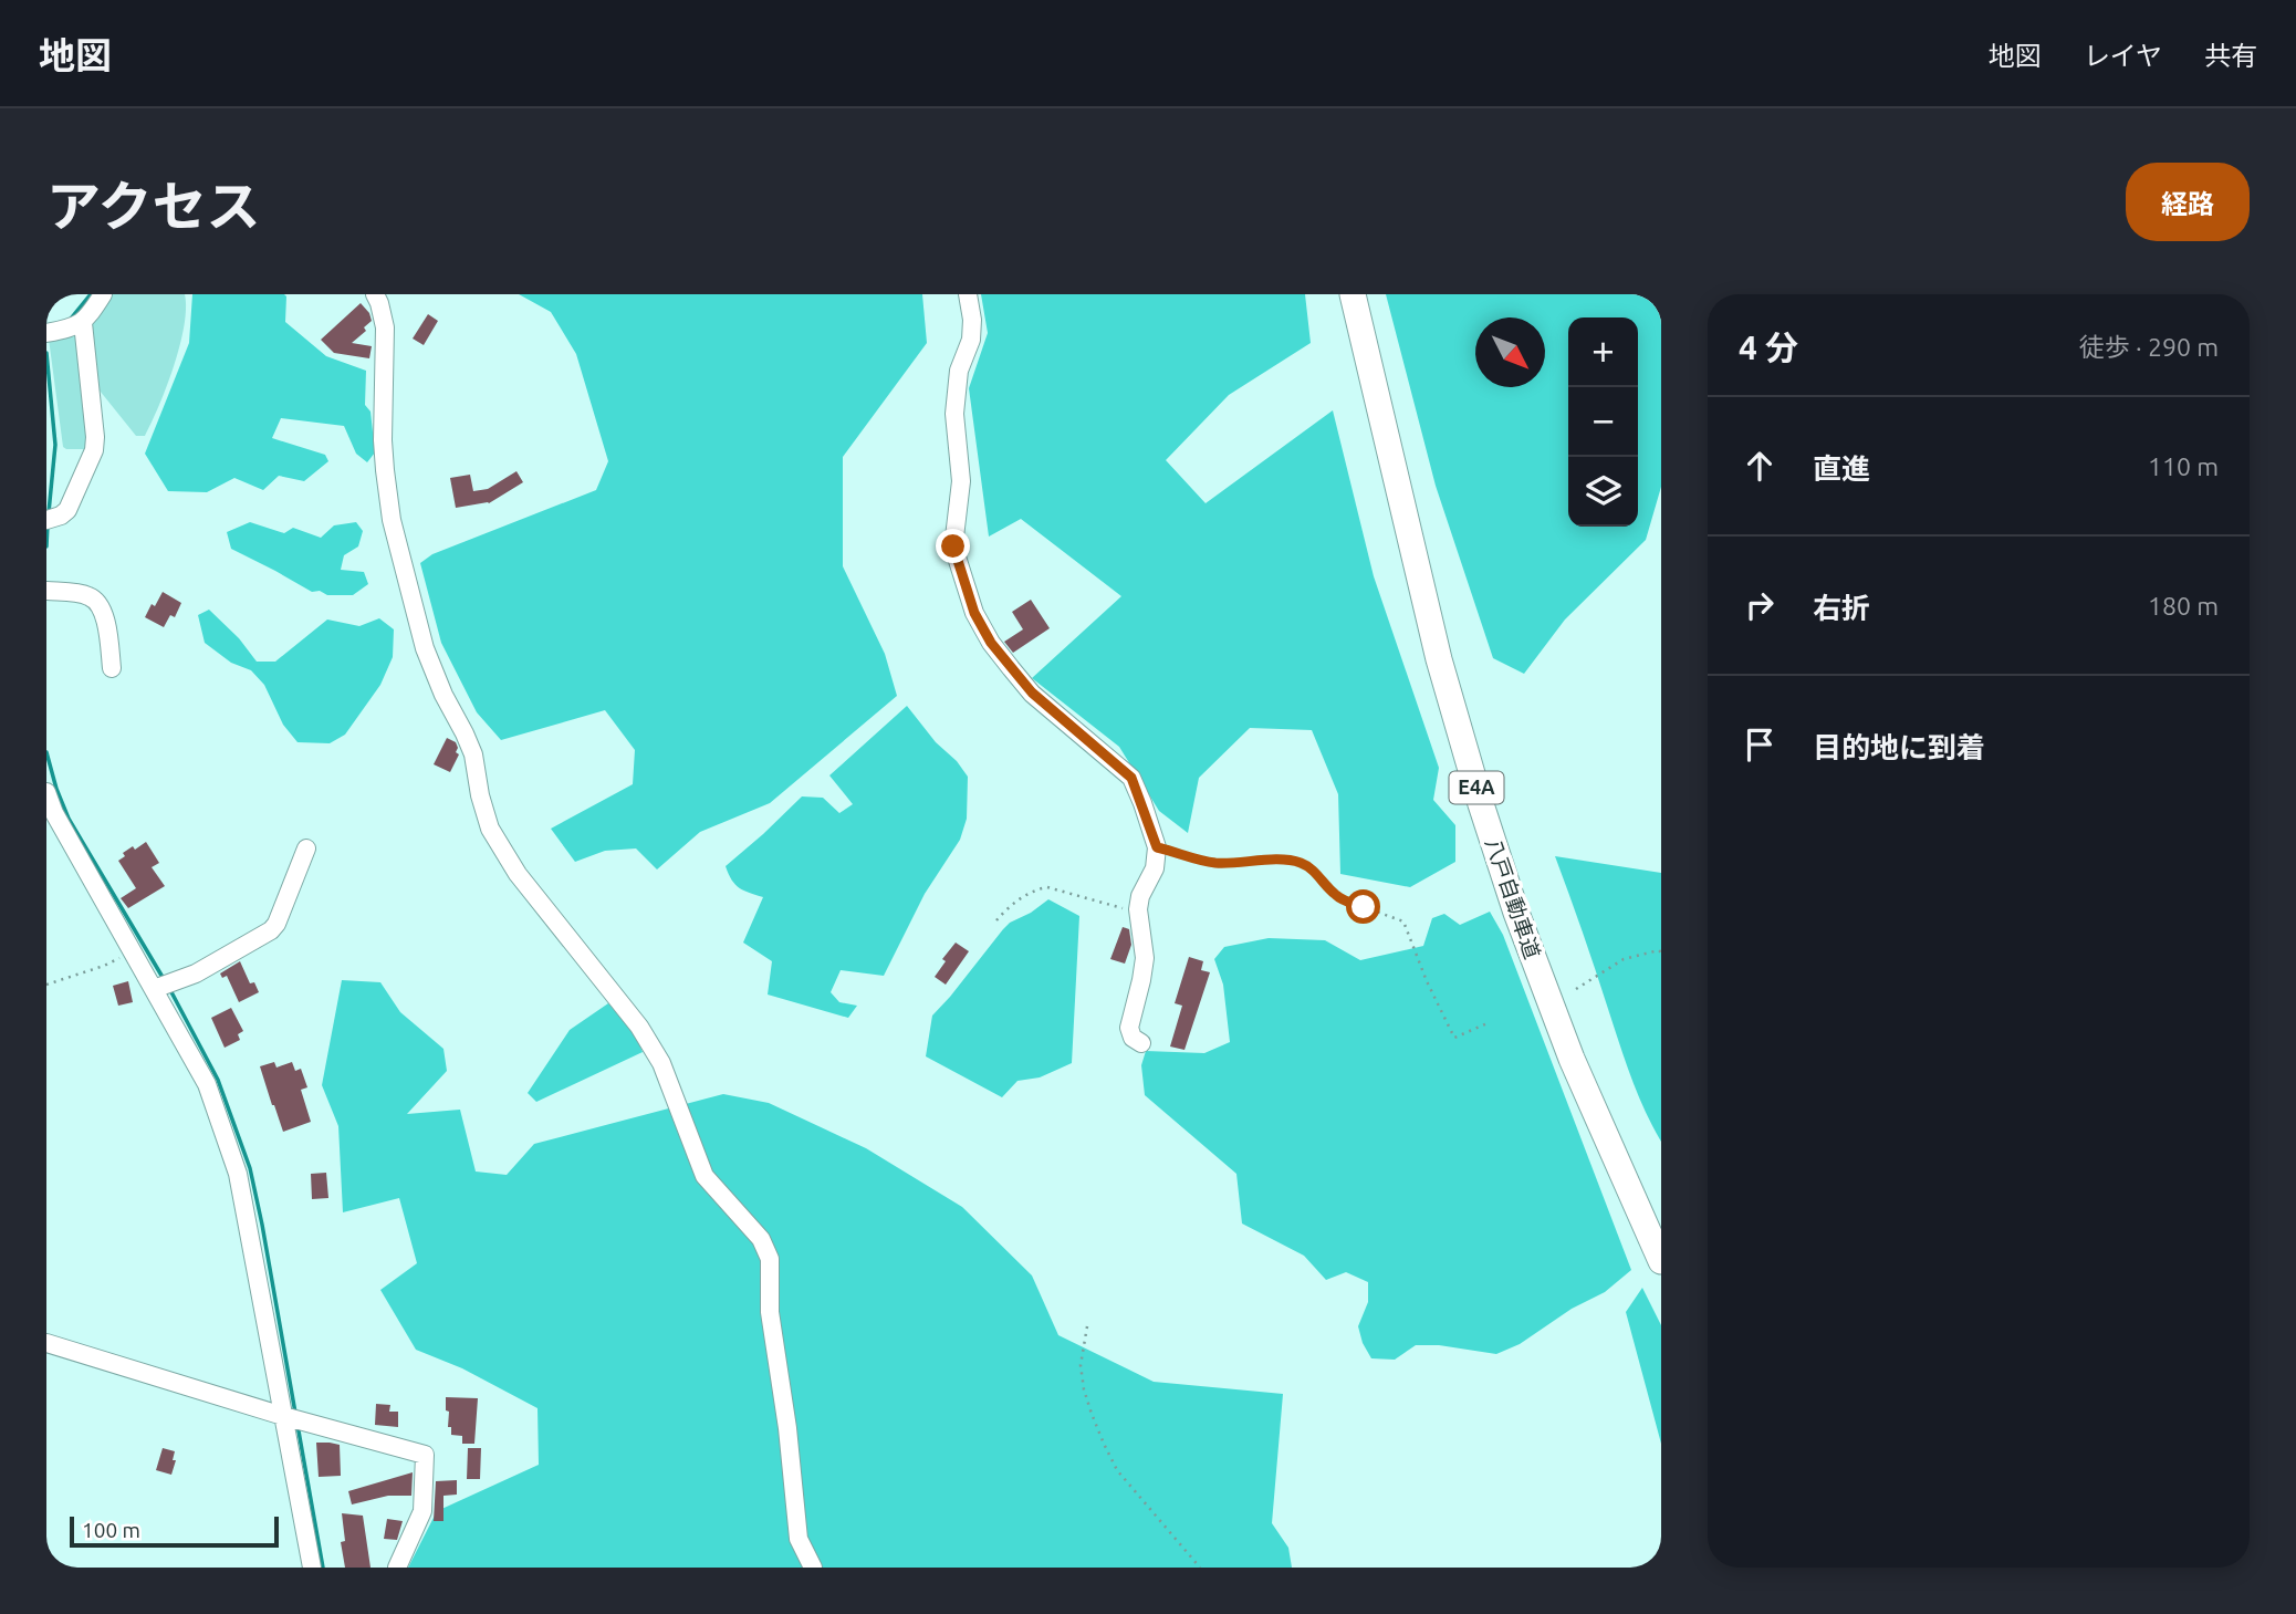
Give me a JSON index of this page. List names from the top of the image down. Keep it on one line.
{"streets":{"highway":["E4A","八戸自動車道"]},"scale_bar":"100 m","north":"bottom right","page":{"header":"地図","nav":["地図","レイヤ","共有"],"title":"アクセス","buttons":"経路","heading":["4 分","徒歩 · 290 m"],"map_buttons":["+","−"],"list":[["直進","110 m"],["右折","180 m"],"目的地に到着"],"scale":"100 m"}}
